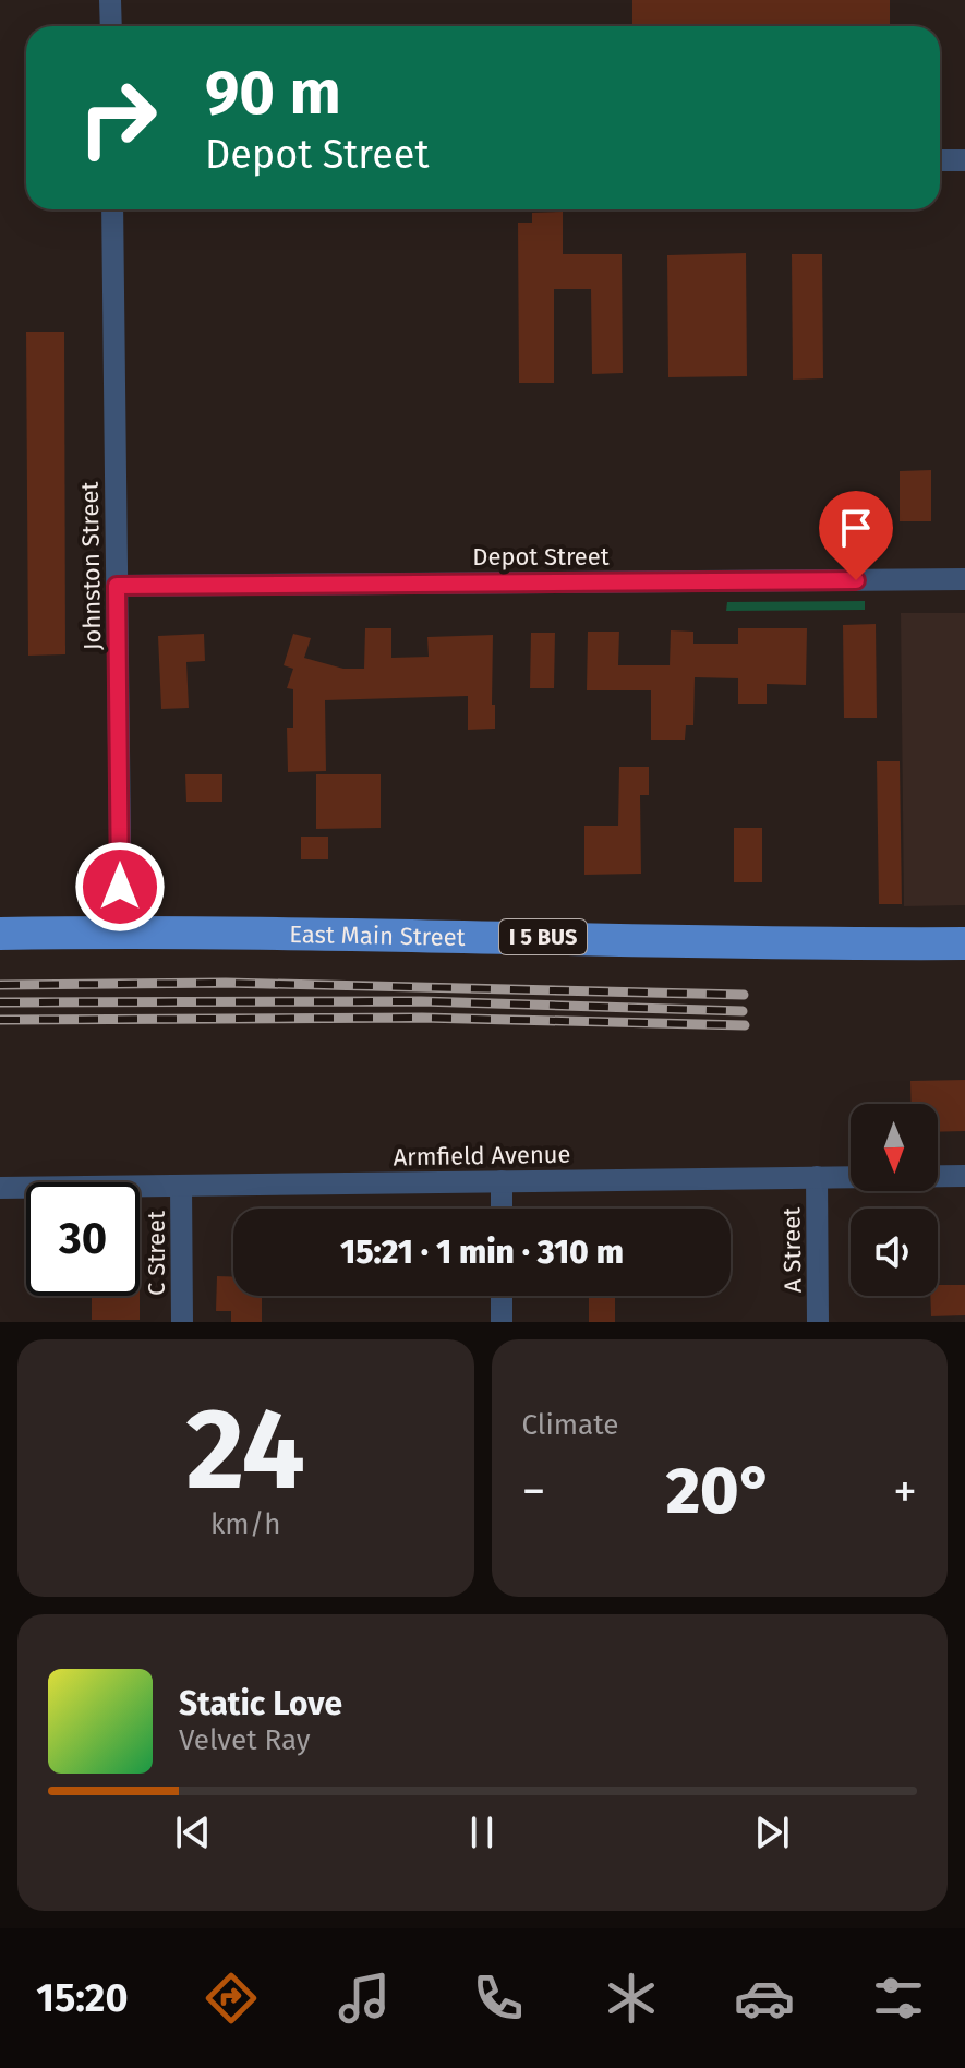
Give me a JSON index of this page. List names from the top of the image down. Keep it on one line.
{"streets":{"main road":["East Main Street","I 5 BUS"],"street":["Depot Street","Johnston Street","Armfield Avenue","A Street","C Street"]},"crossings":[["Depot Street","Johnston Street"],["Johnston Street","East Main Street"],["Armfield Avenue","A Street"],["Armfield Avenue","C Street"]],"north":"bottom","page":{"turn":["90 m","Depot Street"],"limit":"30","trip":"15:21 · 1 min · 310 m","tile":[["24","km/h"],"Climate"],"heat":["−","20°","+"],"song":["Static Love","Velvet Ray"],"tabs":"15:20"}}
